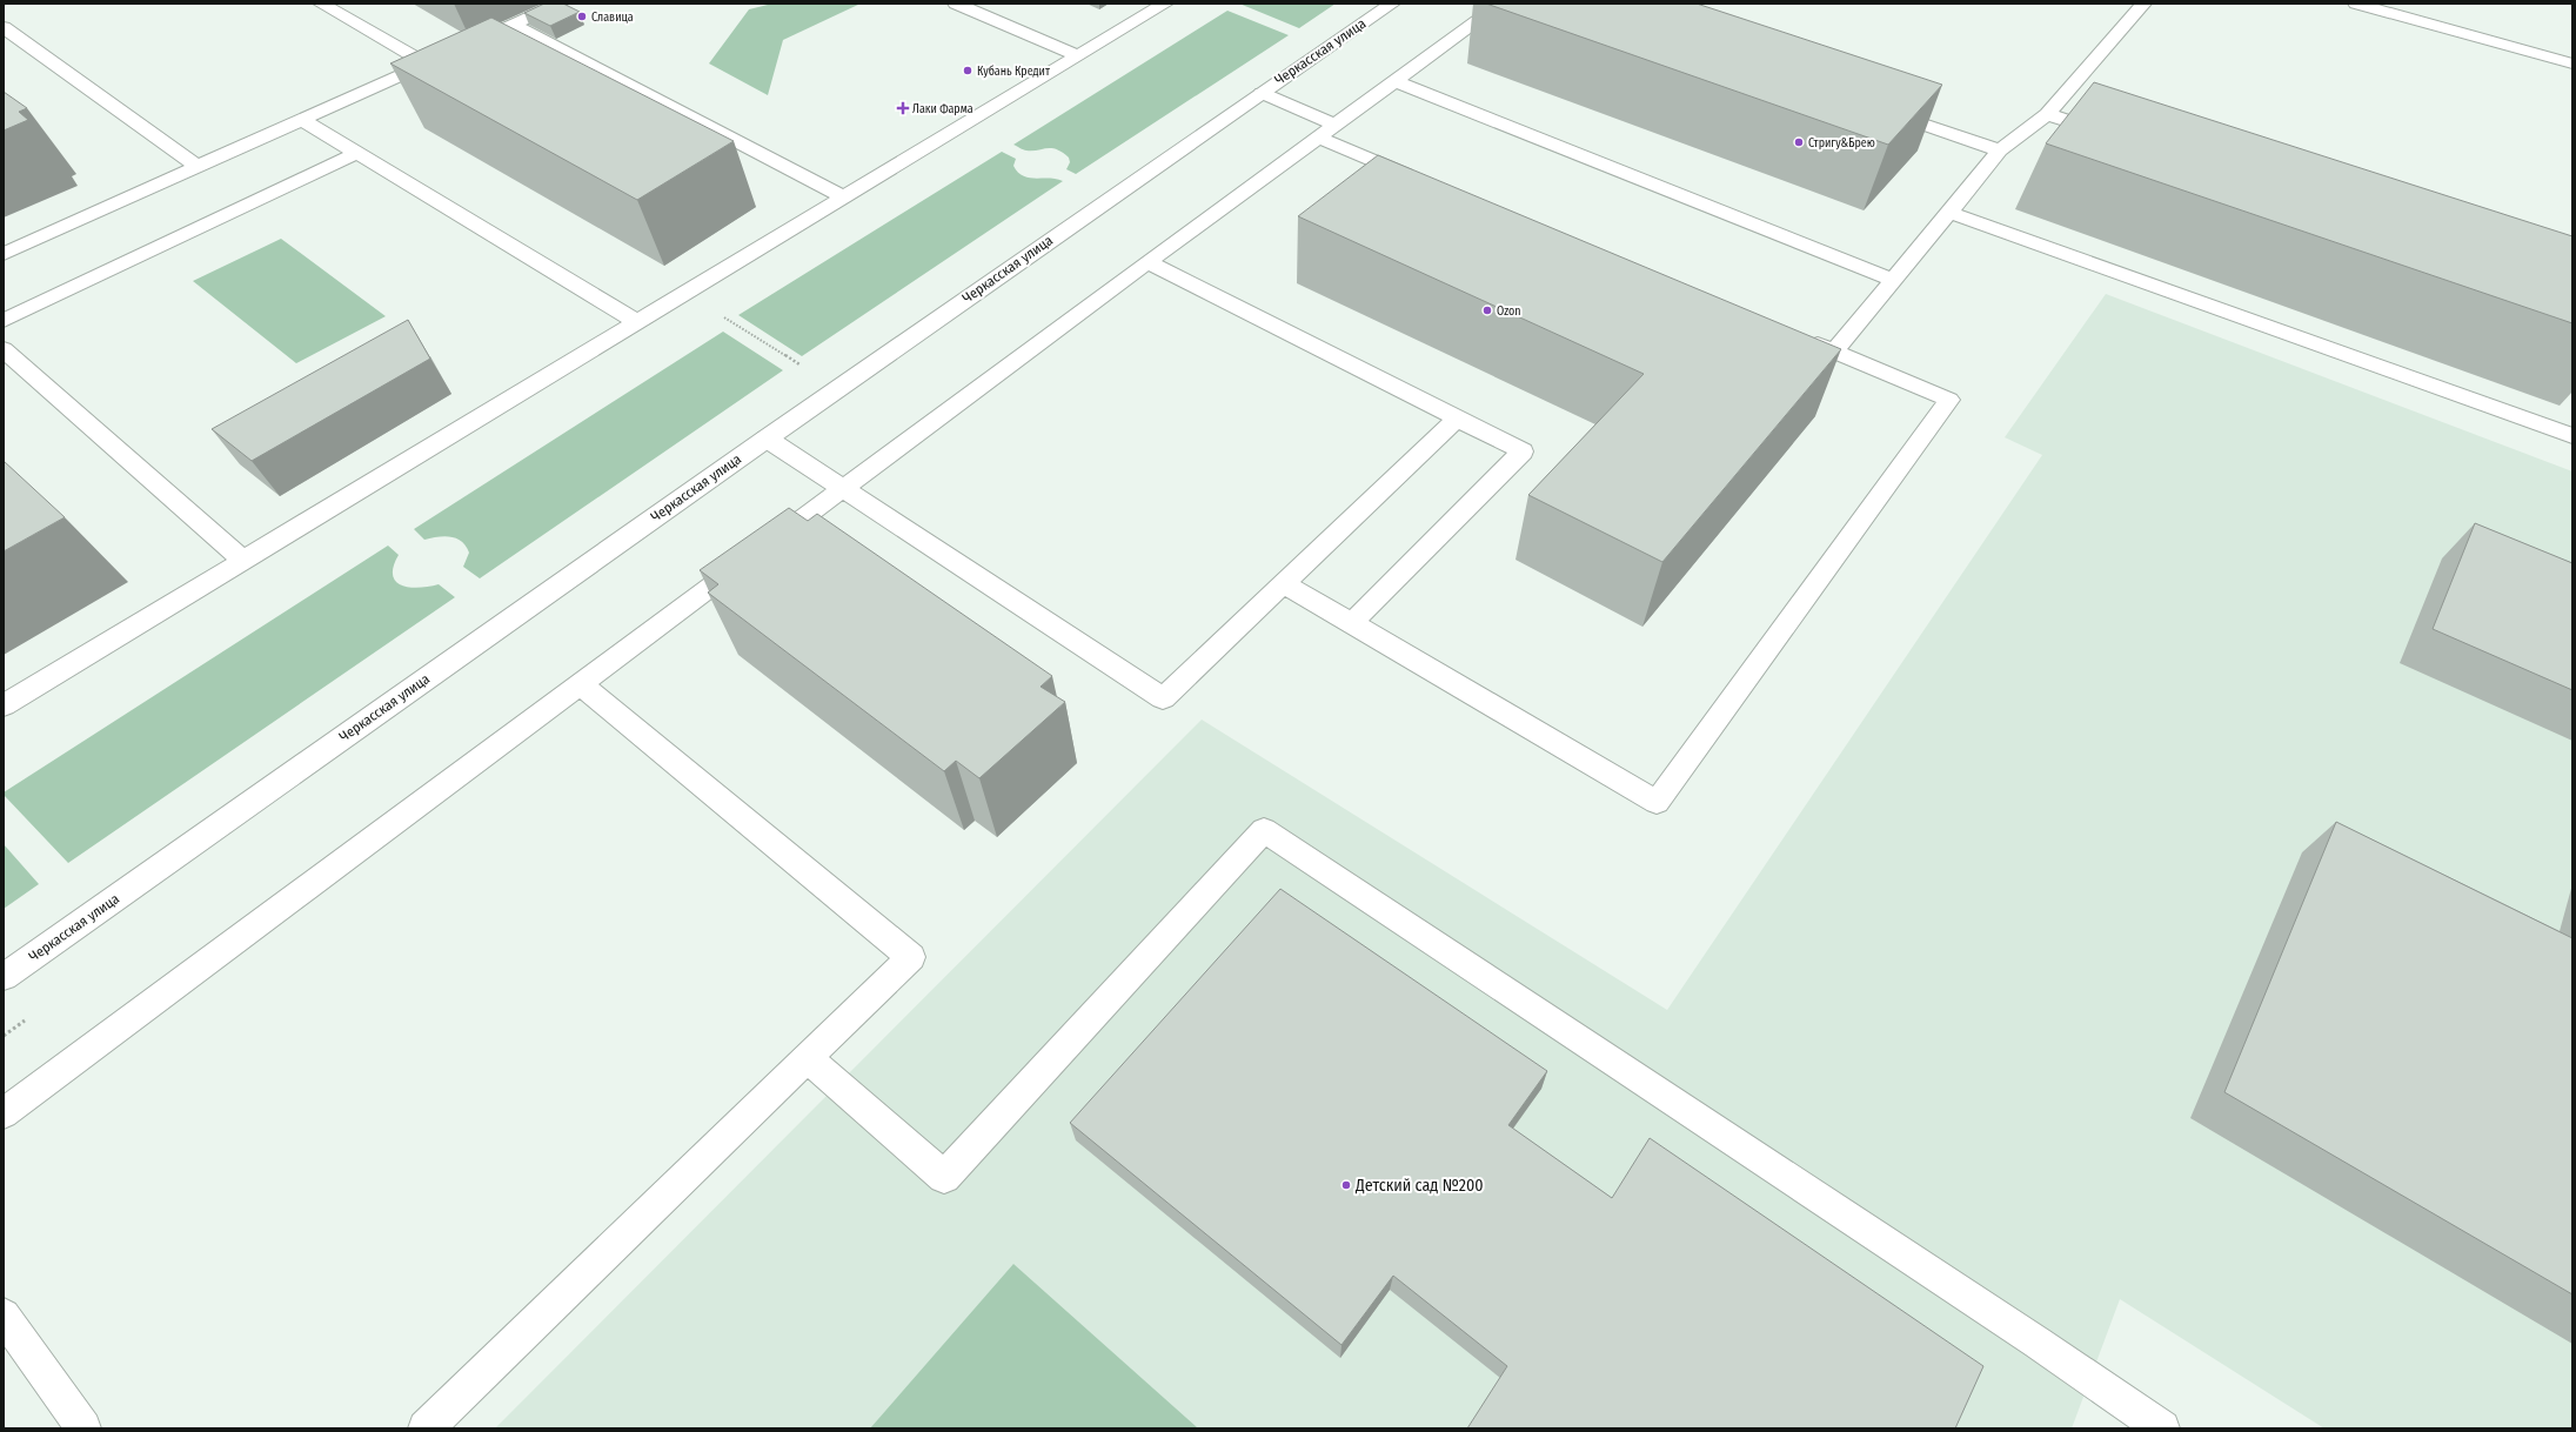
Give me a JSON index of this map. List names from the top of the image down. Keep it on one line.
{"streets":{"street":["Черкасская улица"]},"places":{"other":["Славица","Кубань Кредит","Стригу&Брею","Ozon","Детский сад №200"],"health":["Лаки Фарма"]}}
